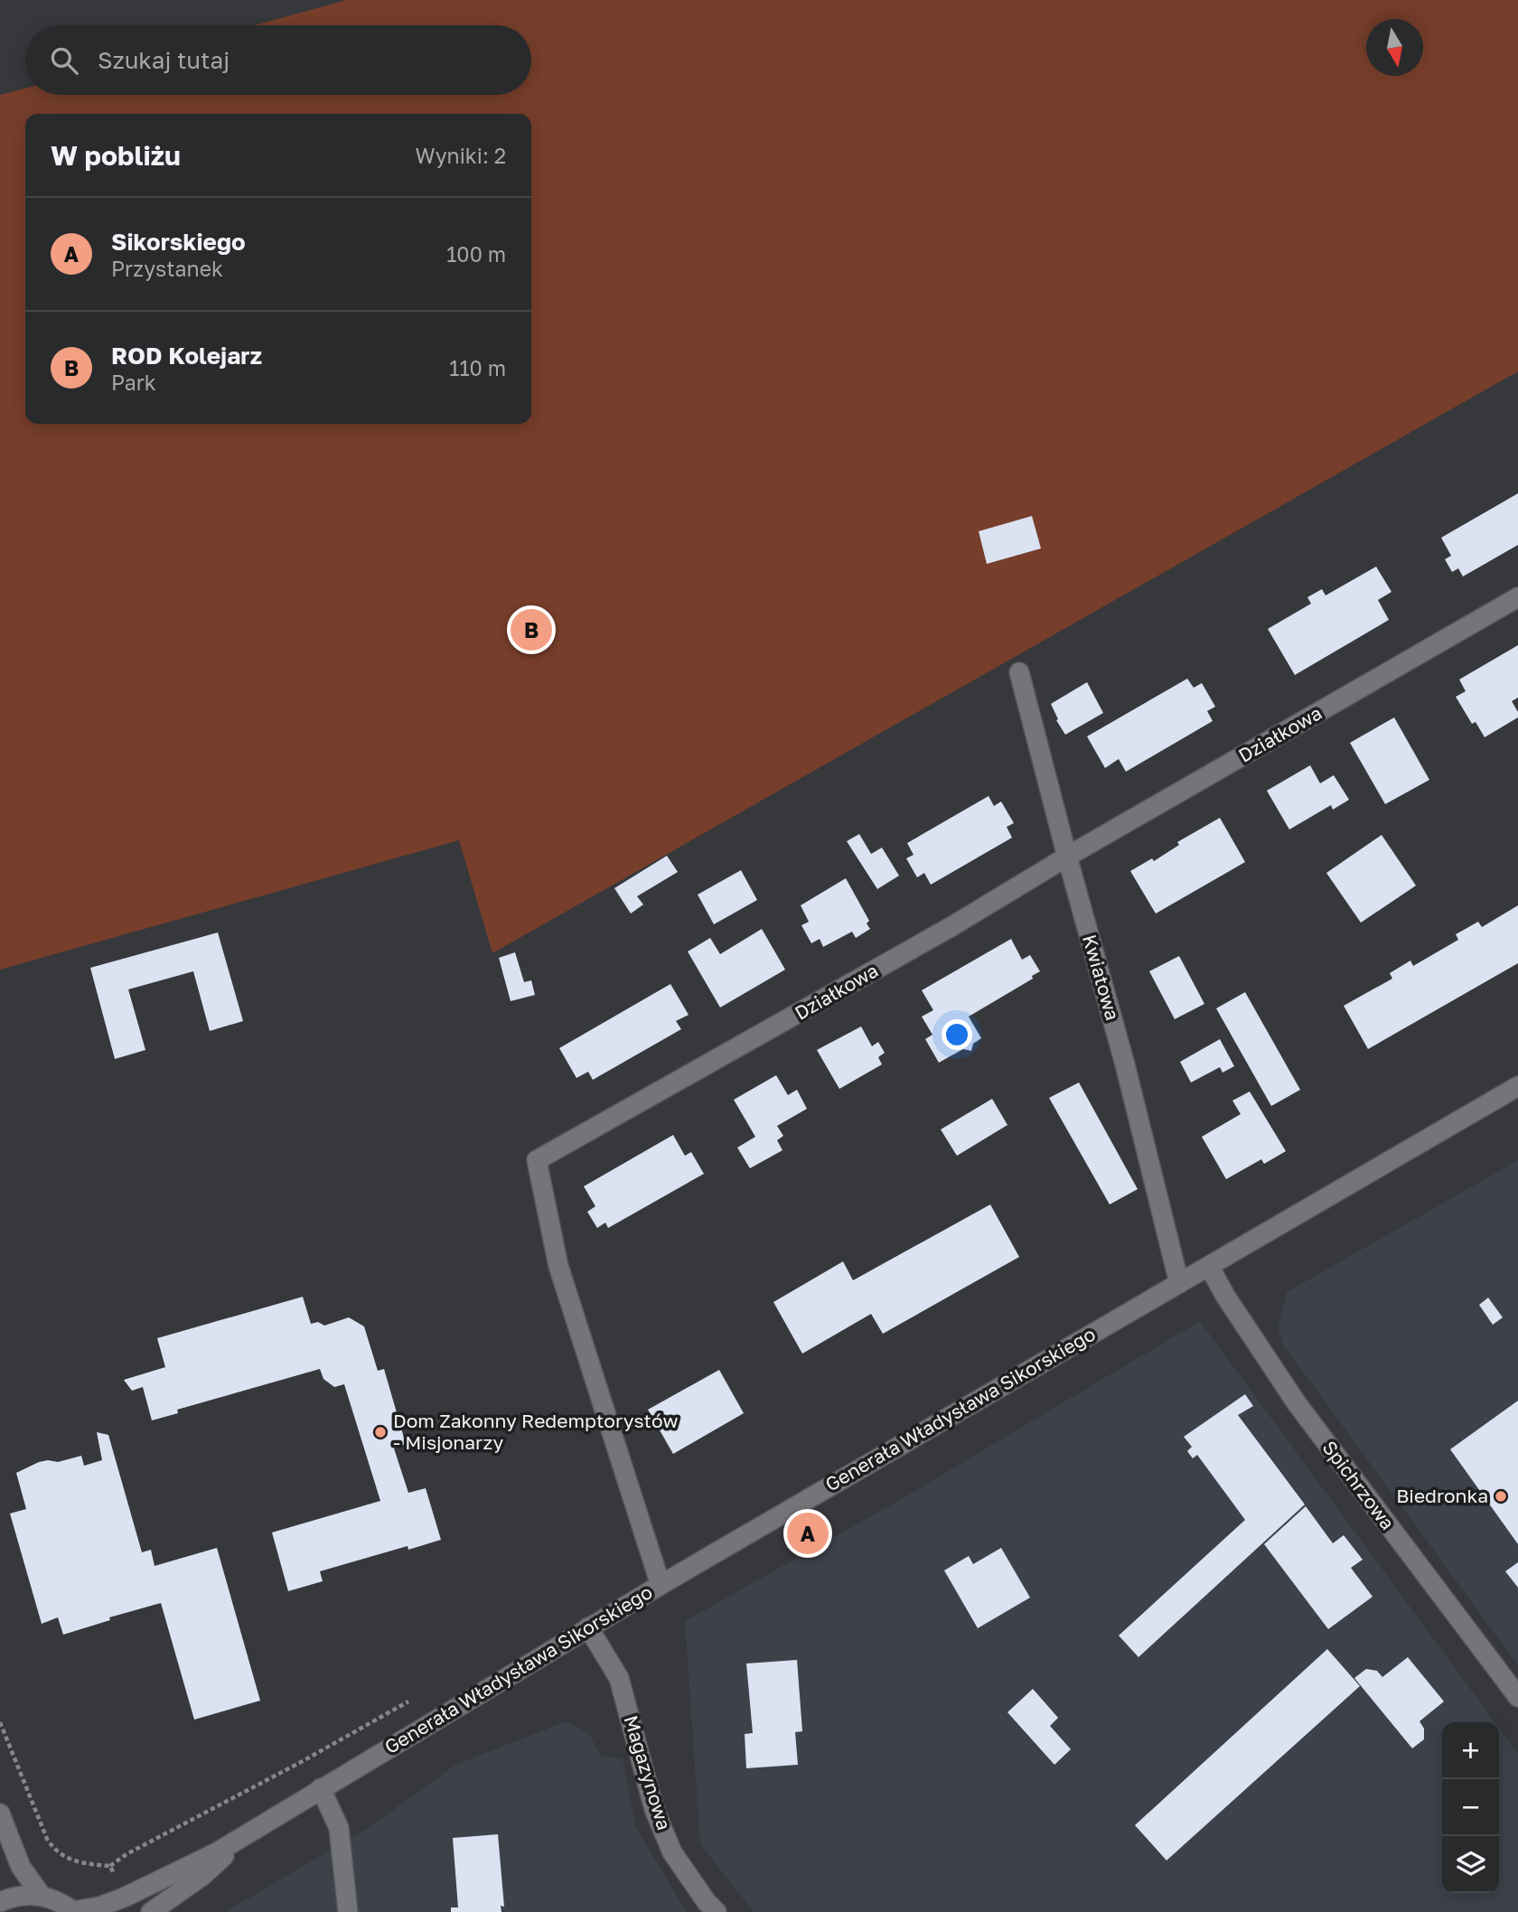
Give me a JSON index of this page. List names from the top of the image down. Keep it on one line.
{"streets":{"street":["Działkowa","Kwiatowa","Generała Władysława Sikorskiego","Spichrzowa","Magazynowa"]},"crossings":[["Działkowa","Kwiatowa"],["Działkowa","Generała Władysława Sikorskiego"],["Kwiatowa","Generała Władysława Sikorskiego"],["Generała Władysława Sikorskiego","Spichrzowa"],["Generała Władysława Sikorskiego","Magazynowa"]],"places":["Dom Zakonny Redemptorystów - Misjonarzy","Biedronka"],"north":"bottom","page":{"search":"Szukaj tutaj","heading":["W pobliżu","Wyniki: 2"],"list":[{"mark":"A","name":"Sikorskiego","note":"Przystanek","value":"100 m"},{"mark":"B","name":"ROD Kolejarz","note":"Park","value":"110 m"}],"pins":["B","A"],"map_buttons":["+","−"]}}
